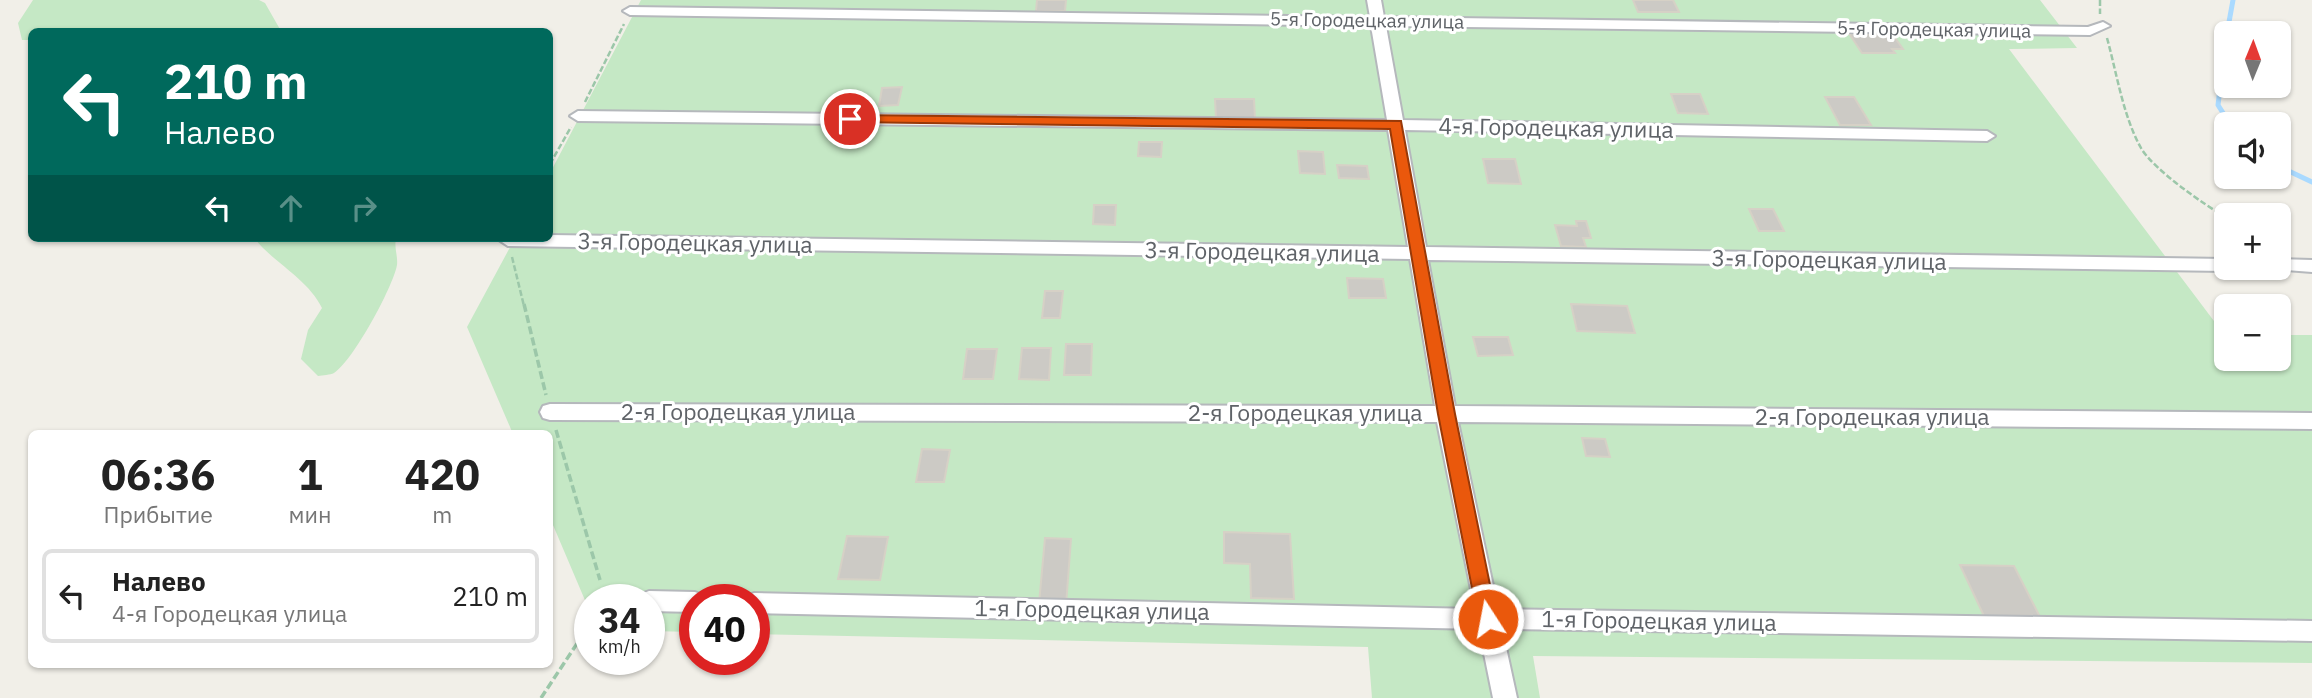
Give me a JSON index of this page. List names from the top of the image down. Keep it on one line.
{"streets":{"street":["5-я Городецкая улица","3-я Городецкая улица","2-я Городецкая улица","1-я Городецкая улица"],"lane":["4-я Городецкая улица"]},"north":"top","page":{"map_buttons":["+","−"],"turn":["210 m","Налево"],"eta":["06:36","Прибытие","1","мин","420","m"],"list":[{"name":"Налево","note":"4-я Городецкая улица","value":"210 m"}],"speed":"34 km/h","limit":"40"}}
